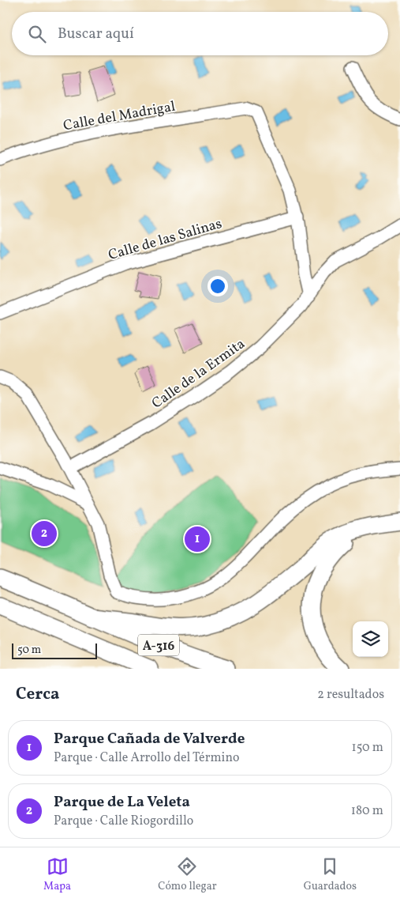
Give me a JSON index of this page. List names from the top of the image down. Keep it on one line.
{"streets":{"highway":["A-316"],"street":["Calle del Madrigal","Calle de las Salinas","Calle de la Ermita"]},"crossings":[["Calle del Madrigal","Calle de las Salinas"]],"scale_bar":"50 m","page":{"search":"Buscar aquí","pins":["2","1"],"scale":"50 m","heading":["Cerca","2 resultados"],"list":[{"mark":"1","name":"Parque Cañada de Valverde","note":"Parque · Calle Arrollo del Término","value":"150 m"},{"mark":"2","name":"Parque de La Veleta","note":"Parque · Calle Riogordillo","value":"180 m"}],"nav":["Mapa","Cómo llegar","Guardados"]}}
